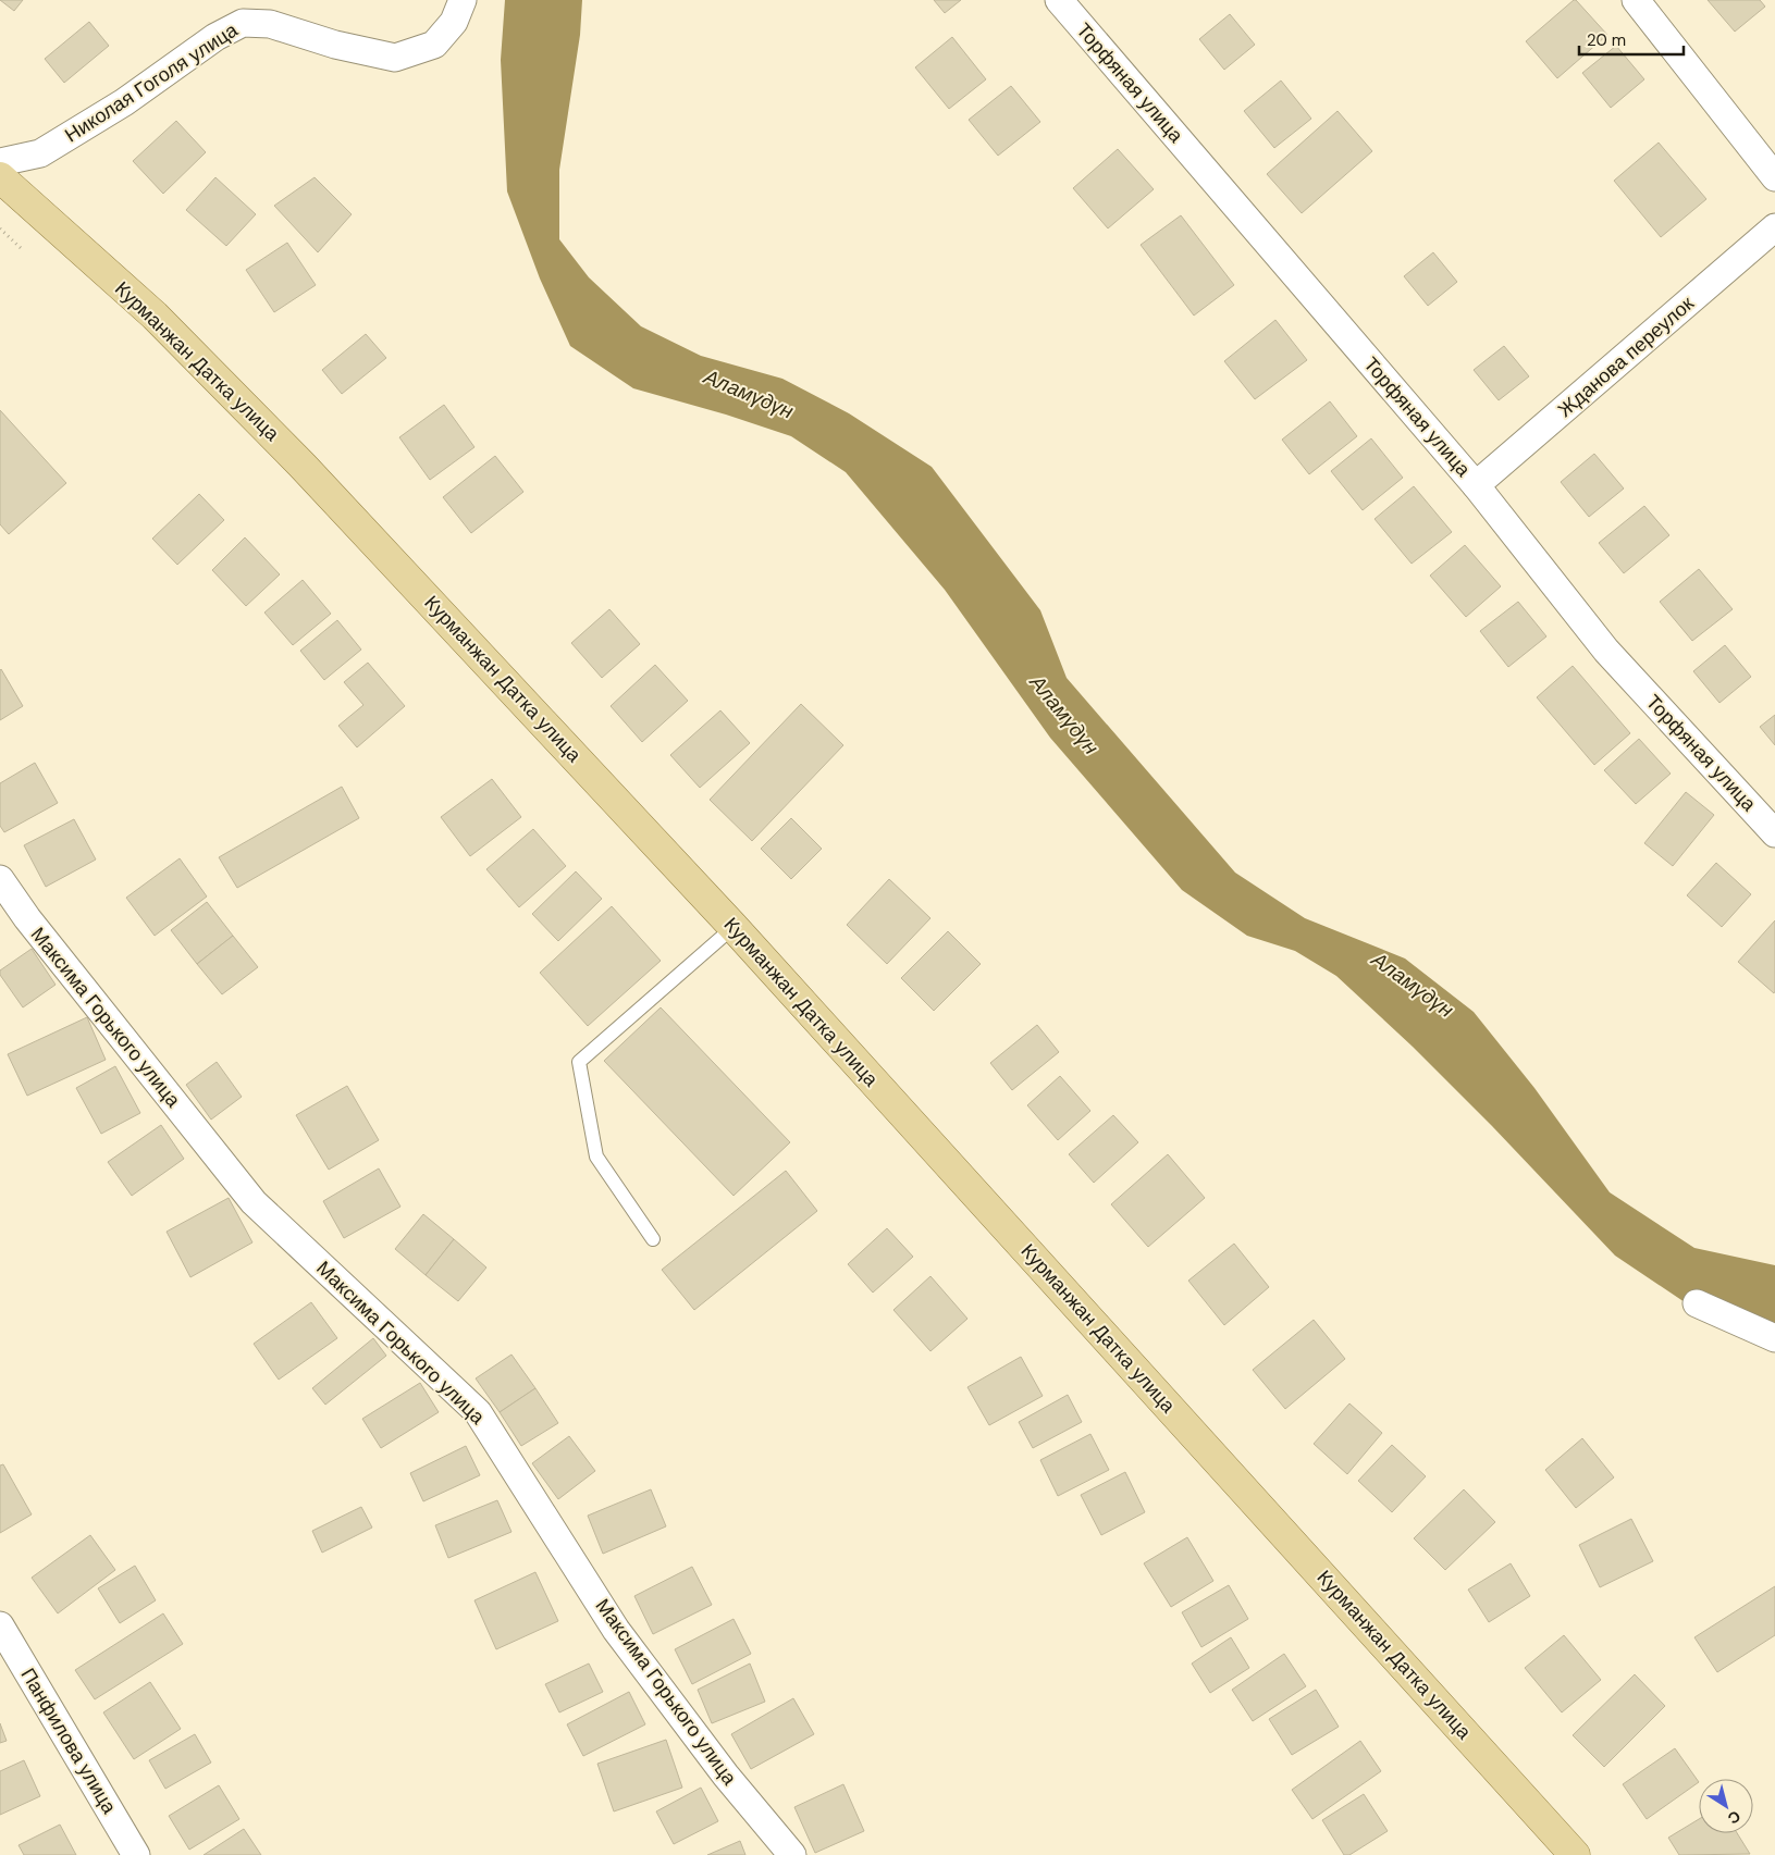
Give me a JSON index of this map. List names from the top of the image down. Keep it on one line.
{"streets":{"main road":["Курманжан Датка улица"],"street":["Николая Гоголя улица","Торфяная улица","Жданова переулок","Максима Горького улица","Панфилова улица"]},"crossings":[["Торфяная улица","Жданова переулок"]],"water":["Аламүдүн"],"scale_bar":"20 m","north":"bottom right"}
